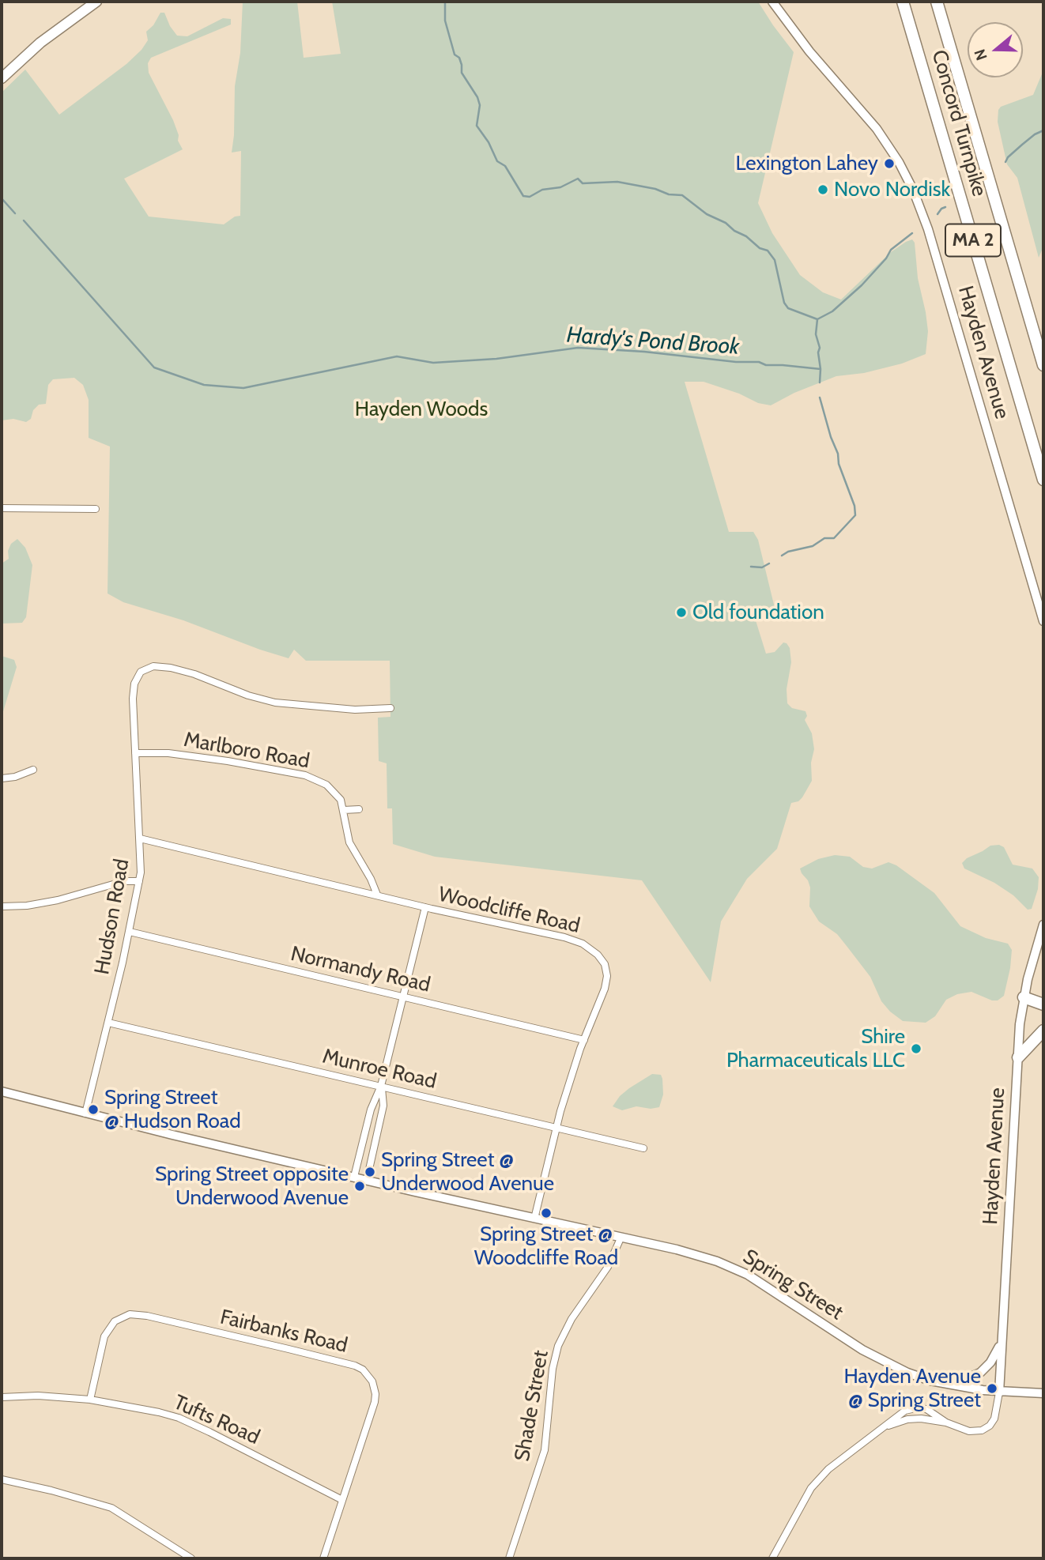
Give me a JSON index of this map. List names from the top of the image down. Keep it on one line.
{"streets":{"highway":["Concord Turnpike","MA 2"],"street":["Hayden Avenue","Marlboro Road","Woodcliffe Road","Hudson Road","Normandy Road","Munroe Road","Spring Street","Fairbanks Road","Shade Street","Tufts Road"]},"crossings":[["Hayden Avenue","Spring Street"],["Marlboro Road","Woodcliffe Road"],["Marlboro Road","Hudson Road"],["Woodcliffe Road","Hudson Road"],["Woodcliffe Road","Normandy Road"],["Woodcliffe Road","Munroe Road"],["Woodcliffe Road","Spring Street"],["Hudson Road","Normandy Road"],["Hudson Road","Munroe Road"],["Hudson Road","Spring Street"],["Spring Street","Shade Street"],["Fairbanks Road","Tufts Road"]],"water":["Hardy's Pond Brook"],"parks":["Hayden Woods"],"places":["Lexington Lahey","Novo Nordisk","Old foundation","Shire Pharmaceuticals LLC","Spring Street @ Hudson Road","Spring Street @ Underwood Avenue","Spring Street opposite Underwood Avenue","Spring Street @ Woodcliffe Road","Hayden Avenue @ Spring Street"],"north":"left"}
